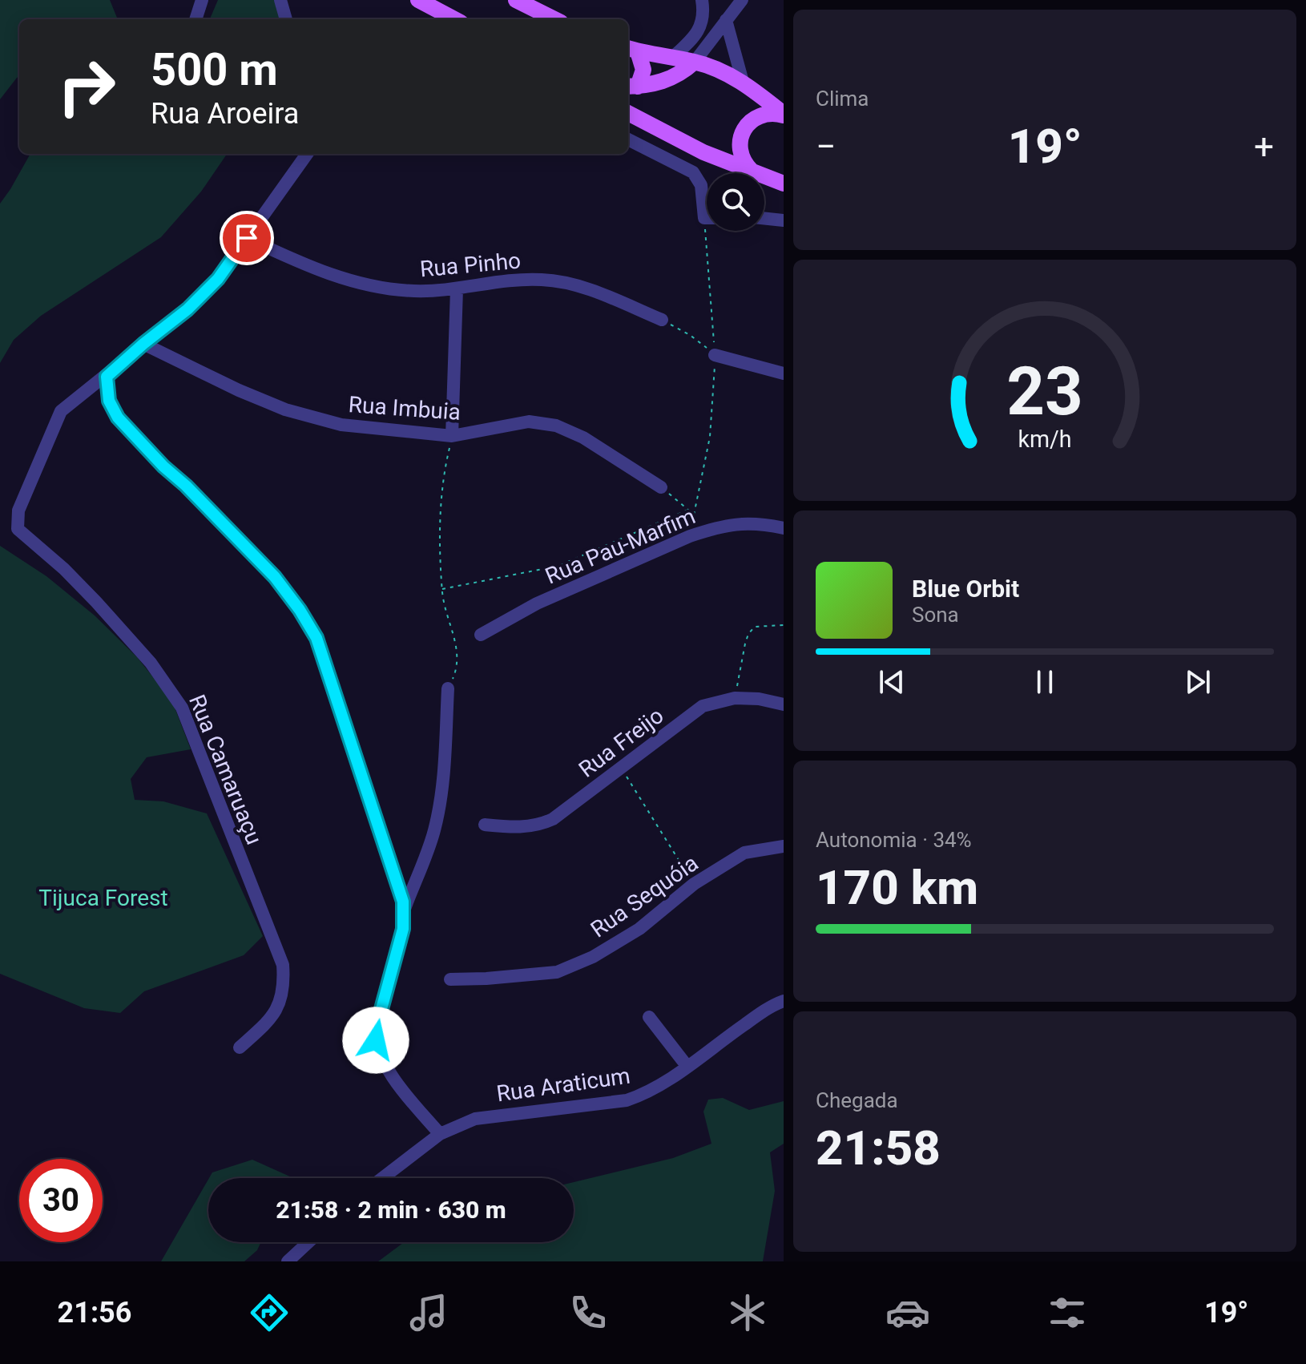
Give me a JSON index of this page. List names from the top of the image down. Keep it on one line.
{"streets":{"street":["Rua Pinho","Rua Imbuia","Rua Pau-Marfim","Rua Freijo","Rua Camaruaçu","Rua Sequóia","Rua Araticum"]},"parks":["Tijuca Forest"],"page":{"tile":["Clima",["Autonomia · 34%","170 km"],["Chegada","21:58"]],"turn":["500 m","Rua Aroeira"],"heat":["−","19°","+"],"song":["Blue Orbit","Sona"],"limit":"30","trip":"21:58 · 2 min · 630 m","tabs":["21:56","19°"],"gauge":["23","km/h"]}}
